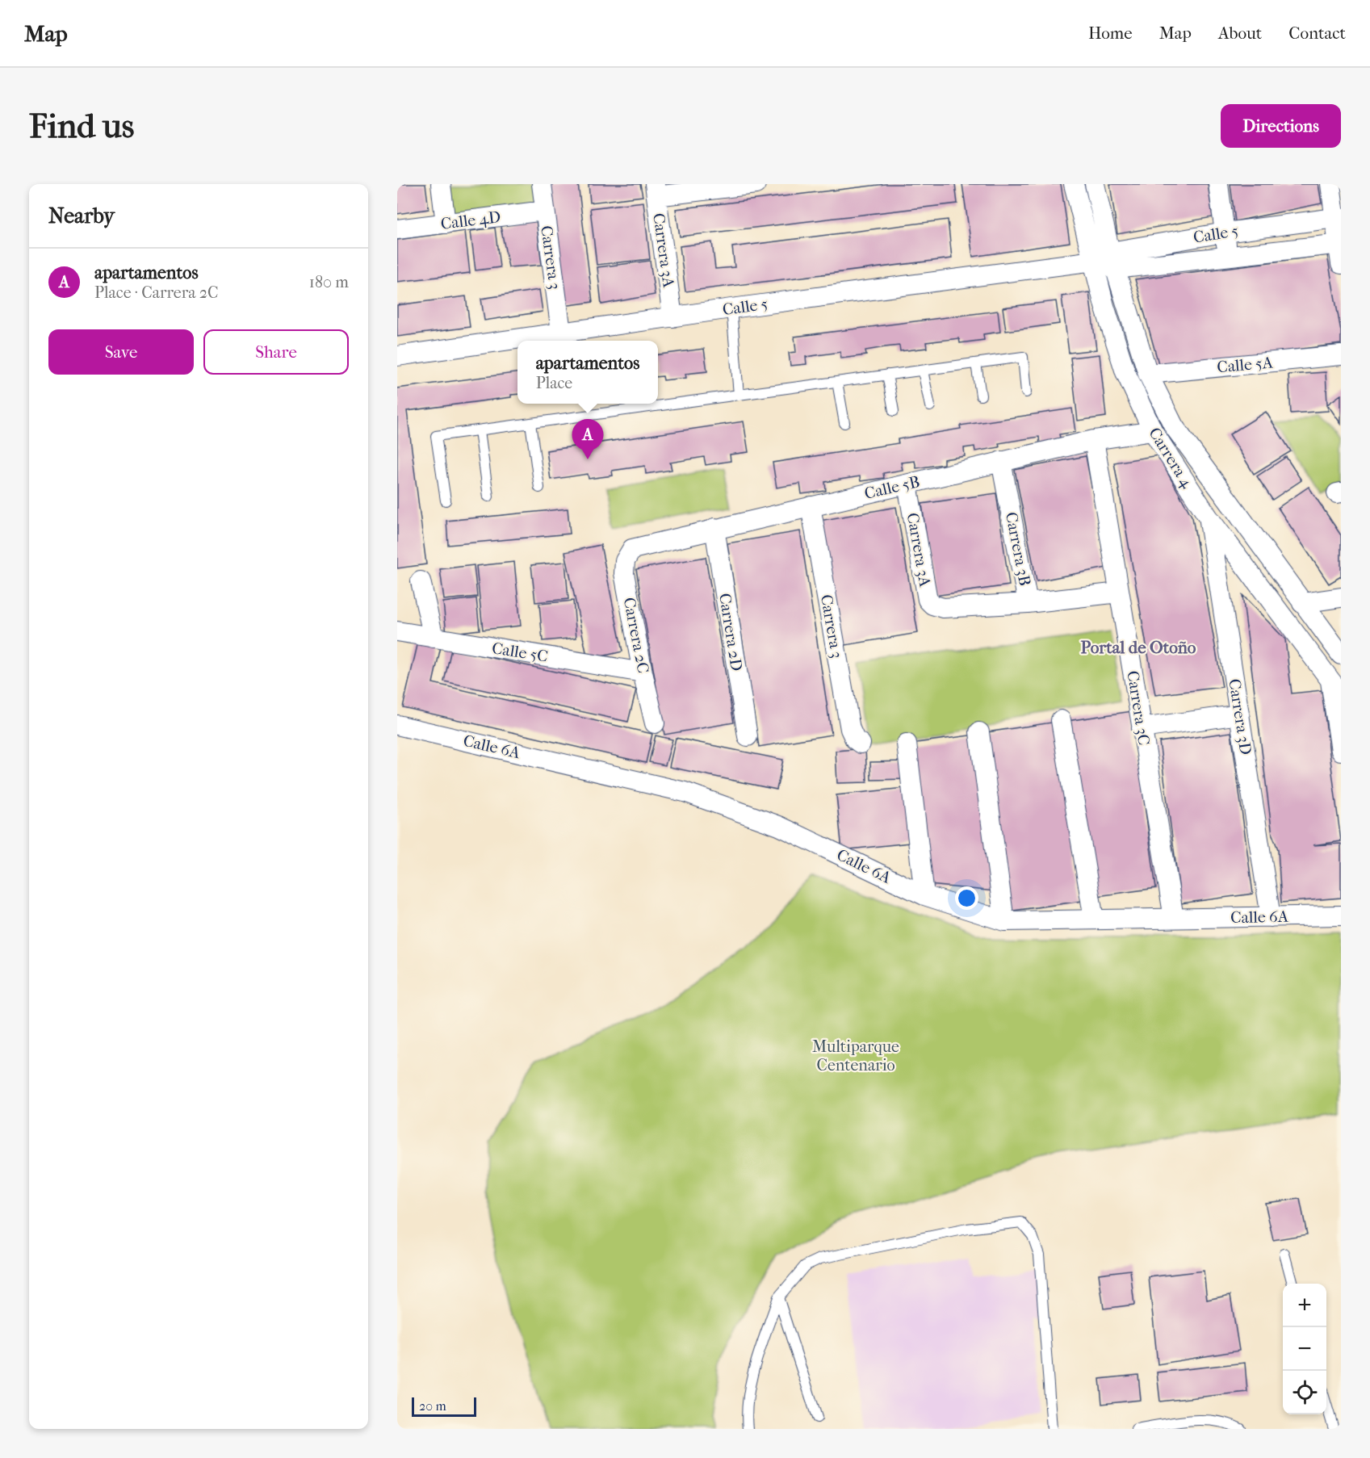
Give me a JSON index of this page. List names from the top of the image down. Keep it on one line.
{"streets":{"street":["Calle 4D","Calle 5","Carrera 3A","Carrera 3","Calle 5A","Carrera 4","Calle 5B","Carrera 3B","Carrera 2D","Carrera 2C","Calle 5C","Carrera 3C","Carrera 3D","Calle 6A"]},"crossings":[["Calle 4D","Carrera 3"],["Calle 5","Carrera 3A"],["Calle 5","Carrera 3"],["Calle 5","Carrera 4"],["Carrera 3A","Calle 5B"],["Carrera 3A","Carrera 3B"],["Carrera 3","Calle 5B"],["Calle 5A","Carrera 4"],["Carrera 4","Calle 5B"],["Carrera 4","Carrera 3D"],["Calle 5B","Carrera 3B"],["Calle 5B","Carrera 2D"],["Calle 5B","Carrera 2C"],["Calle 5B","Carrera 3C"],["Carrera 3B","Carrera 3C"],["Carrera 2C","Calle 5C"],["Carrera 3C","Calle 6A"],["Carrera 3D","Calle 6A"]],"districts":["Portal de Otoño"],"parks":["Multiparque Centenario"],"scale_bar":"20 m","page":{"header":"Map","nav":["Home","Map","About","Contact"],"buttons":["Directions",["Save","Share"]],"title":"Find us","heading":"Nearby","list":[{"mark":"A","name":"apartamentos","note":"Place · Carrera 2C","value":"180 m"}],"popup":["apartamentos","Place"],"pins":"A","map_buttons":["+","−"],"scale":"20 m"}}
